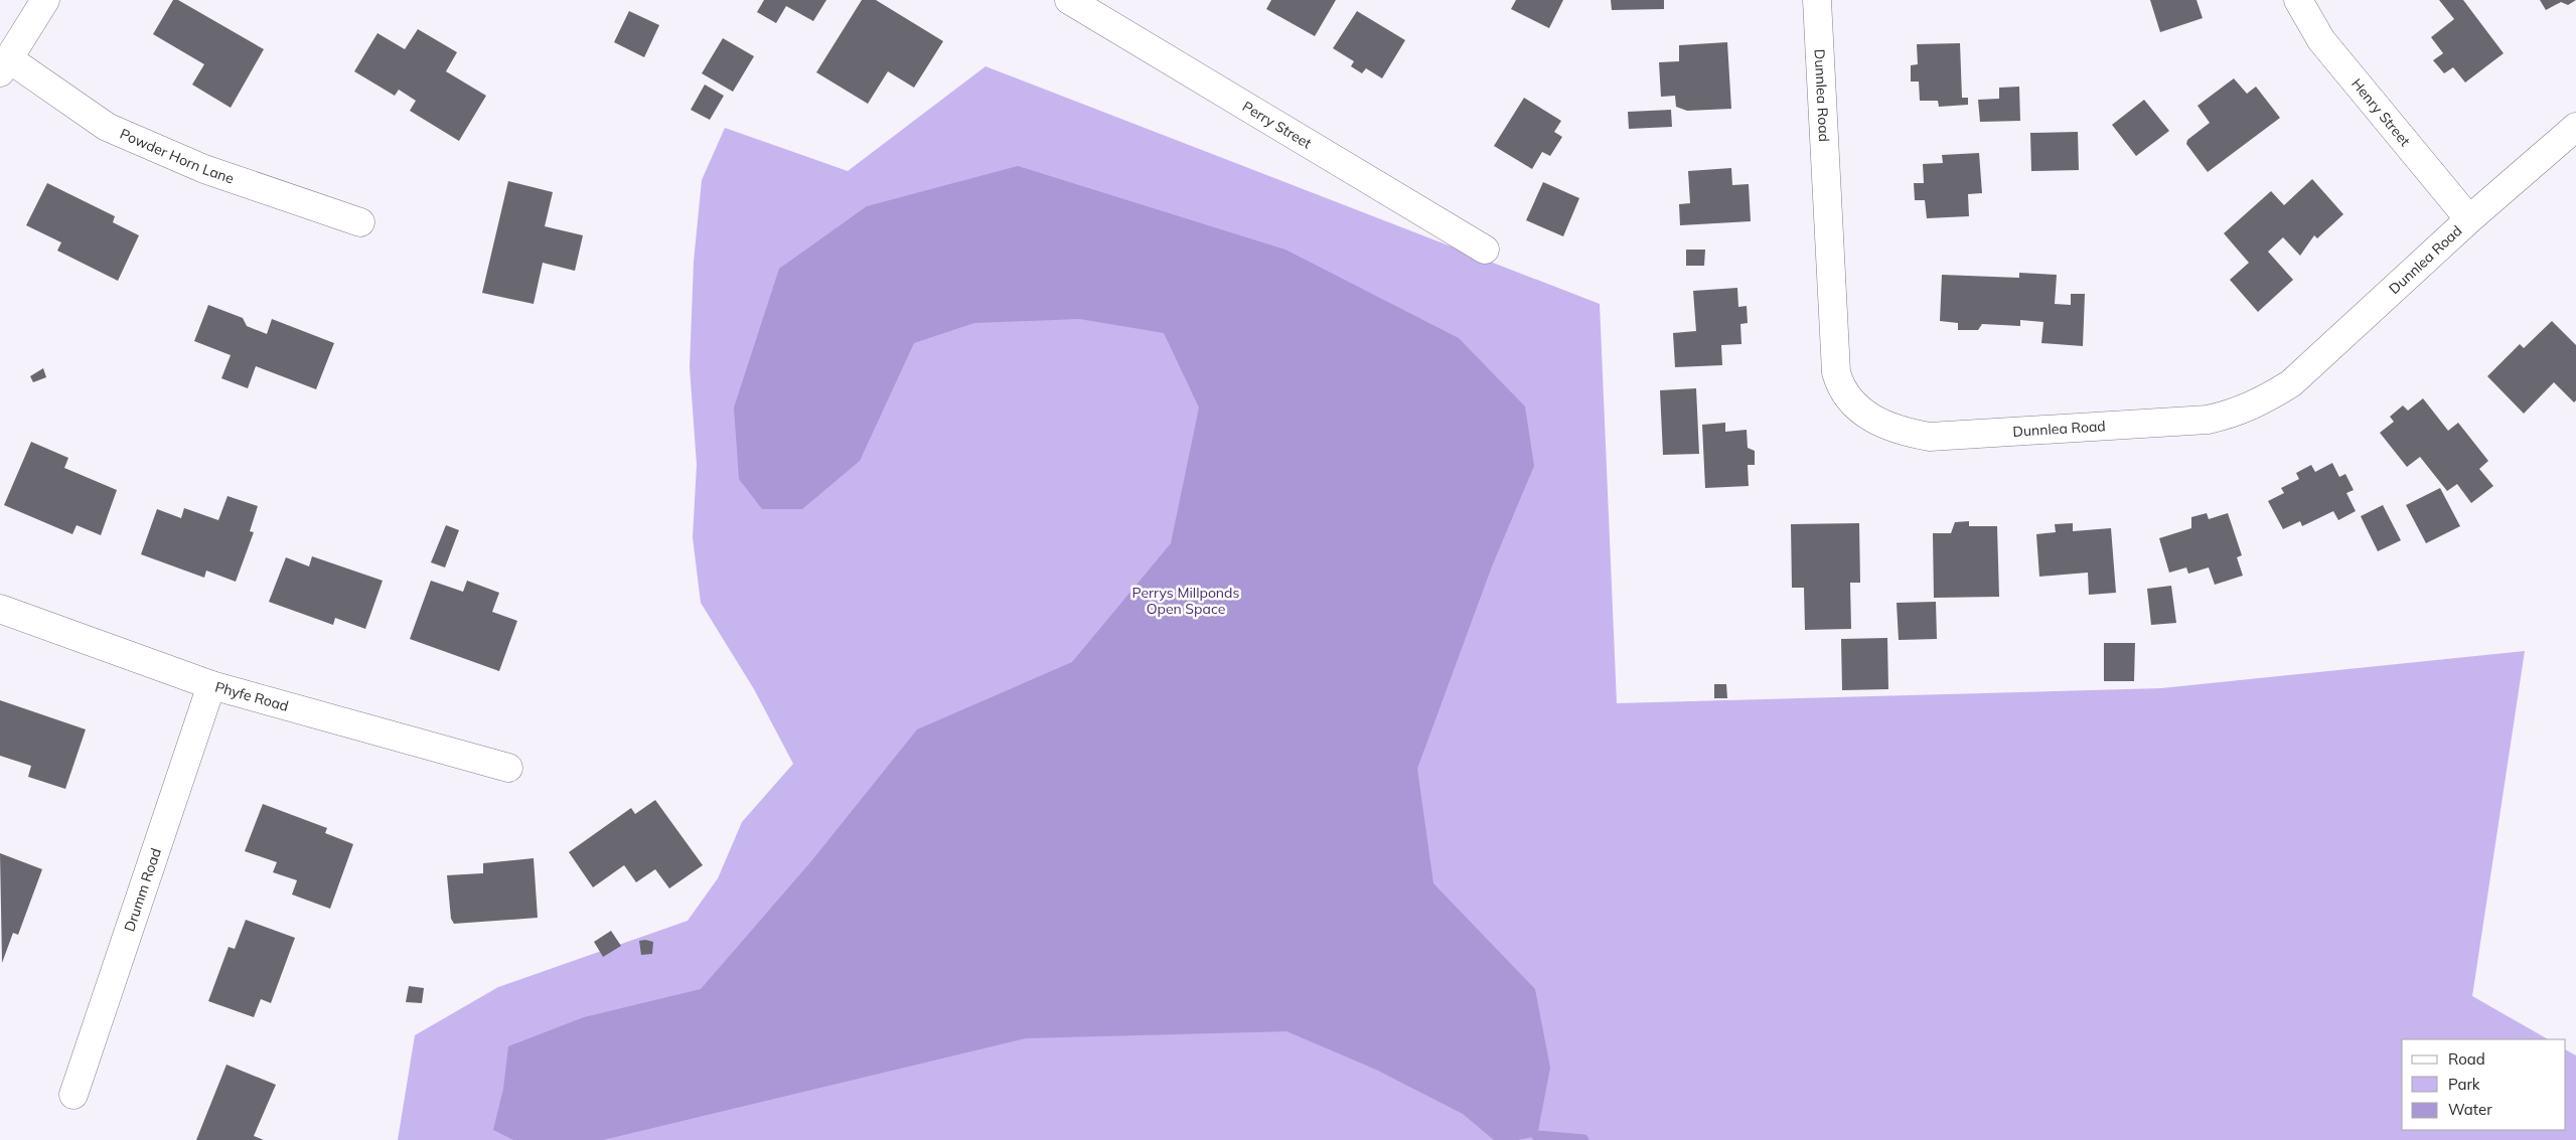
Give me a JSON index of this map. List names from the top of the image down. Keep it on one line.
{"streets":{"street":["Dunnlea Road","Henry Street","Perry Street","Powder Horn Lane","Phyfe Road","Drumm Road"]},"crossings":[["Dunnlea Road","Henry Street"],["Phyfe Road","Drumm Road"]],"parks":["Perrys Millponds Open Space"],"legend":["Road","Park","Water"]}
